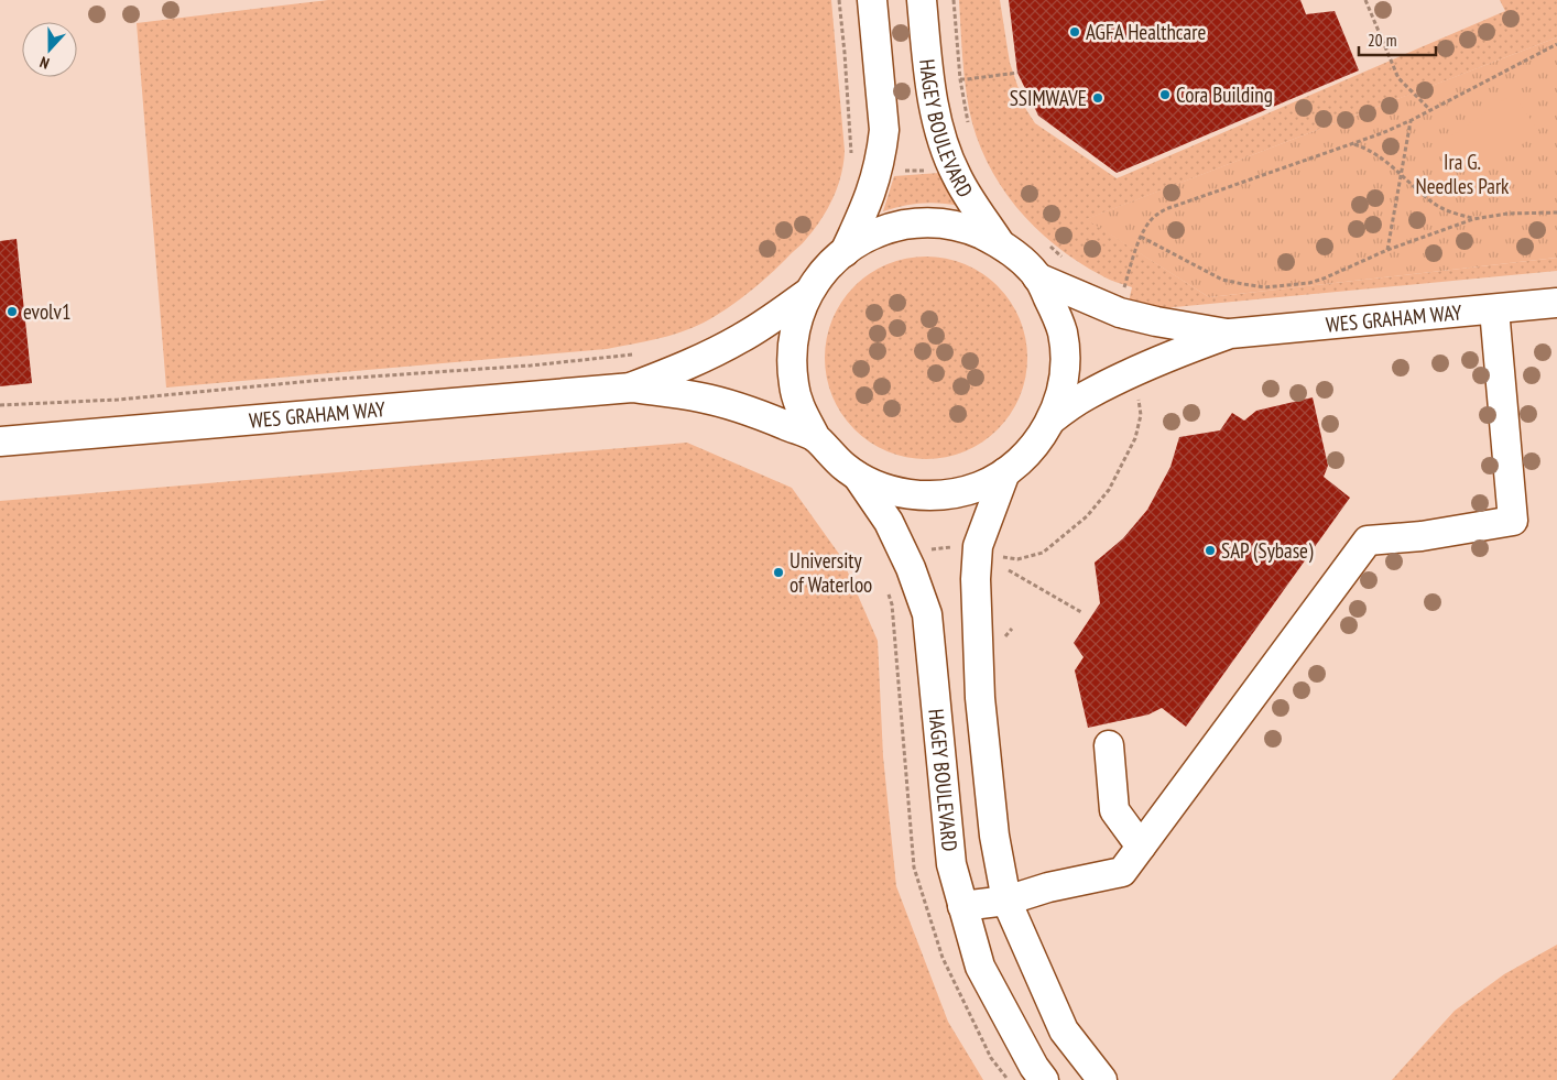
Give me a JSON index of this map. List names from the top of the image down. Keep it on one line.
{"streets":{"street":["HAGEY BOULEVARD","WES GRAHAM WAY"]},"parks":["Ira G. Needles Park"],"places":["AGFA Healthcare","Cora Building","SSIMWAVE","evolv1","SAP (Sybase)","University of Waterloo"],"scale_bar":"20 m","north":"bottom"}
